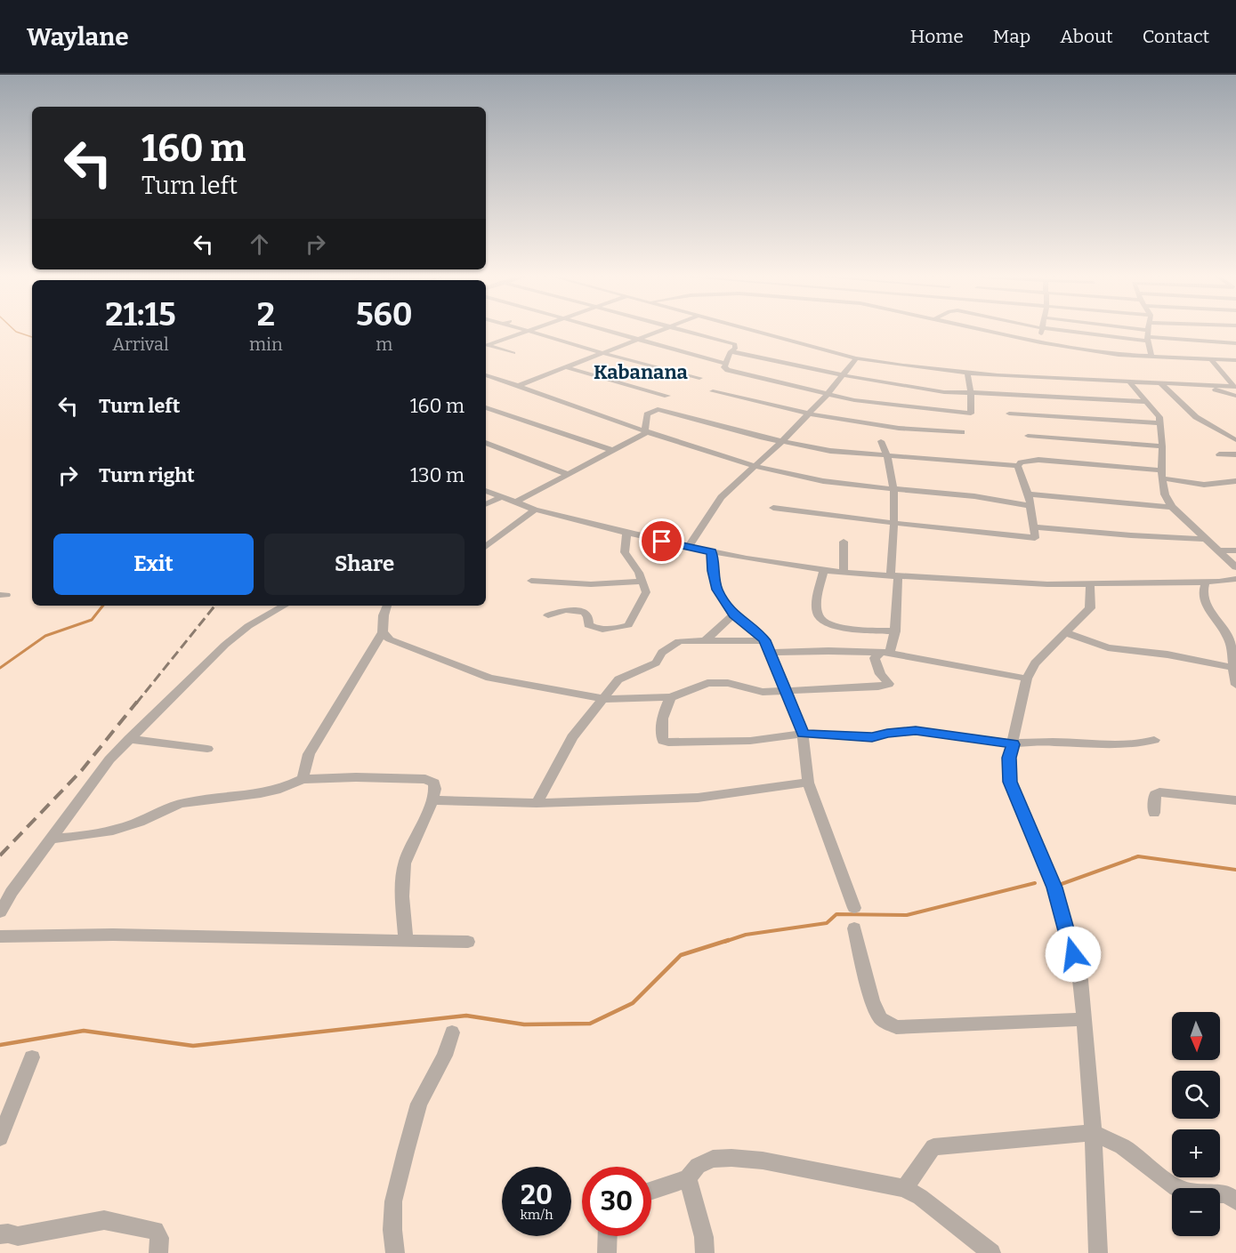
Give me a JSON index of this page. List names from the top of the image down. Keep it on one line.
{"districts":["Kabanana"],"north":"bottom","page":{"header":"Waylane","nav":["Home","Map","About","Contact"],"turn":["160 m","Turn left"],"eta":["21:15","Arrival","2","min","560","m"],"list":[{"name":"Turn left","value":"160 m"},{"name":"Turn right","value":"130 m"}],"buttons":["Exit","Share"],"map_buttons":["+","−"],"speed":"20 km/h","limit":"30"}}
